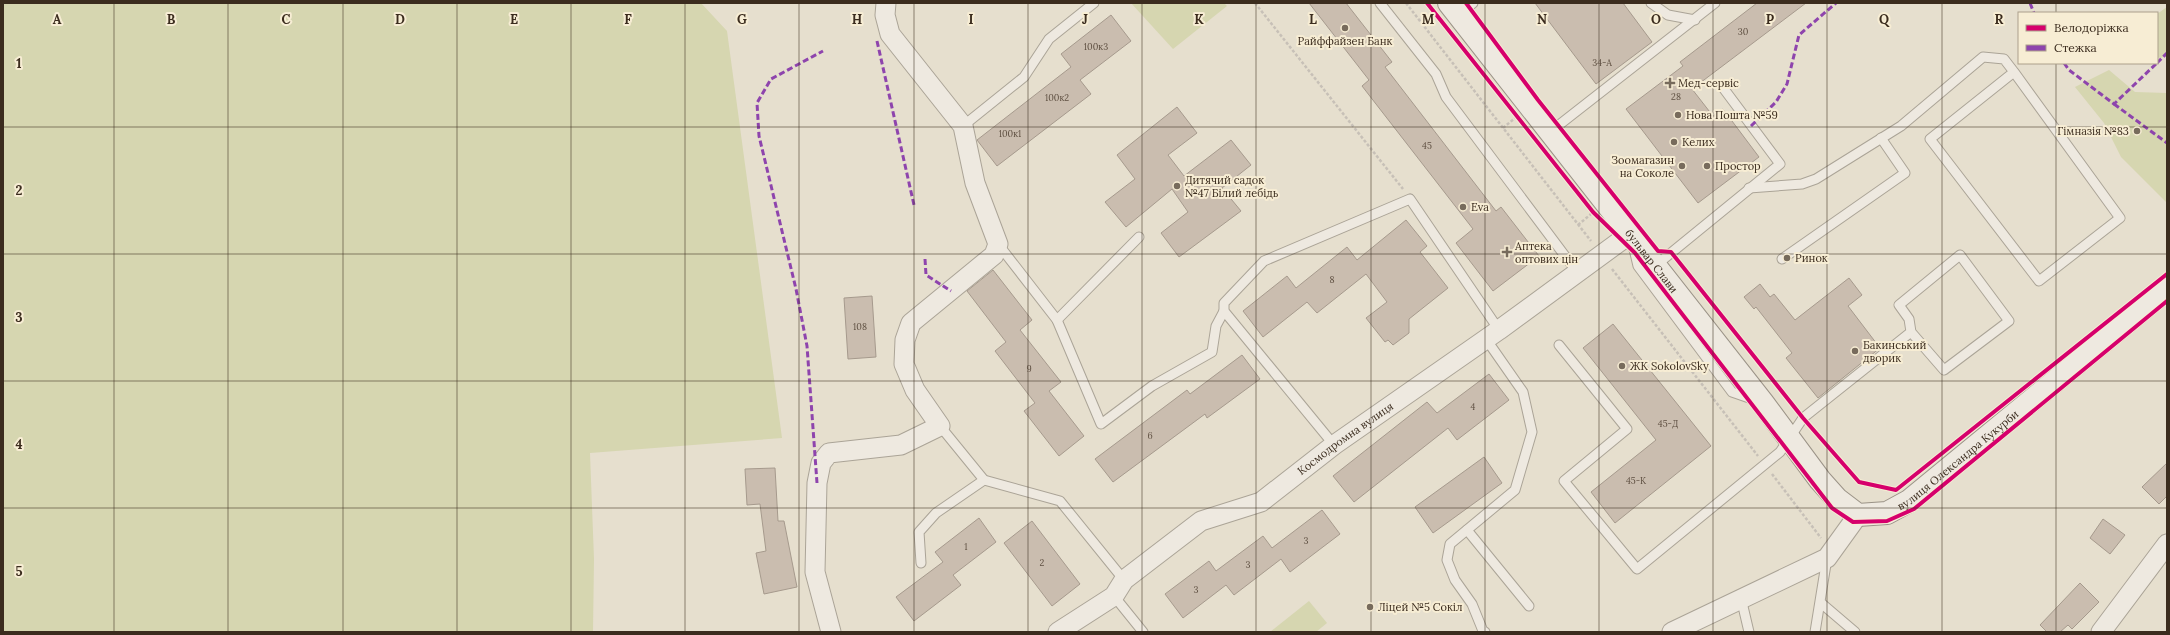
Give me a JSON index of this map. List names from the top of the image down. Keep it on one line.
{"streets":{"street":["бульвар Слави","Космодромна вулиця","вулиця Олександра Кукурби"]},"crossings":[["бульвар Слави","Космодромна вулиця"],["бульвар Слави","вулиця Олександра Кукурби"]],"places":{"other":["Райффайзен Банк","Нова Пошта №59","Гімназія №83","Келих","Зоомагазин на Соколе","Простор","Дитячий садок №47 Білий лебідь","Eva","Ринок","Бакинський дворик","ЖК SokolovSky","Ліцей №5 Сокіл"],"health":["Мед-сервіс","Аптека оптових цін"]},"house_numbers":["30","100к3","34-А","28","100к2","100к1","45","8","108","9","4","45-Д","6","45-К","3","1","2","3","3"],"legend":["Велодоріжка","Стежка"],"grid":{"columns":["A","B","C","D","E","F","G","H","I","J","K","L","M","N","O","P","Q","R"],"rows":["1","2","3","4","5"]}}
